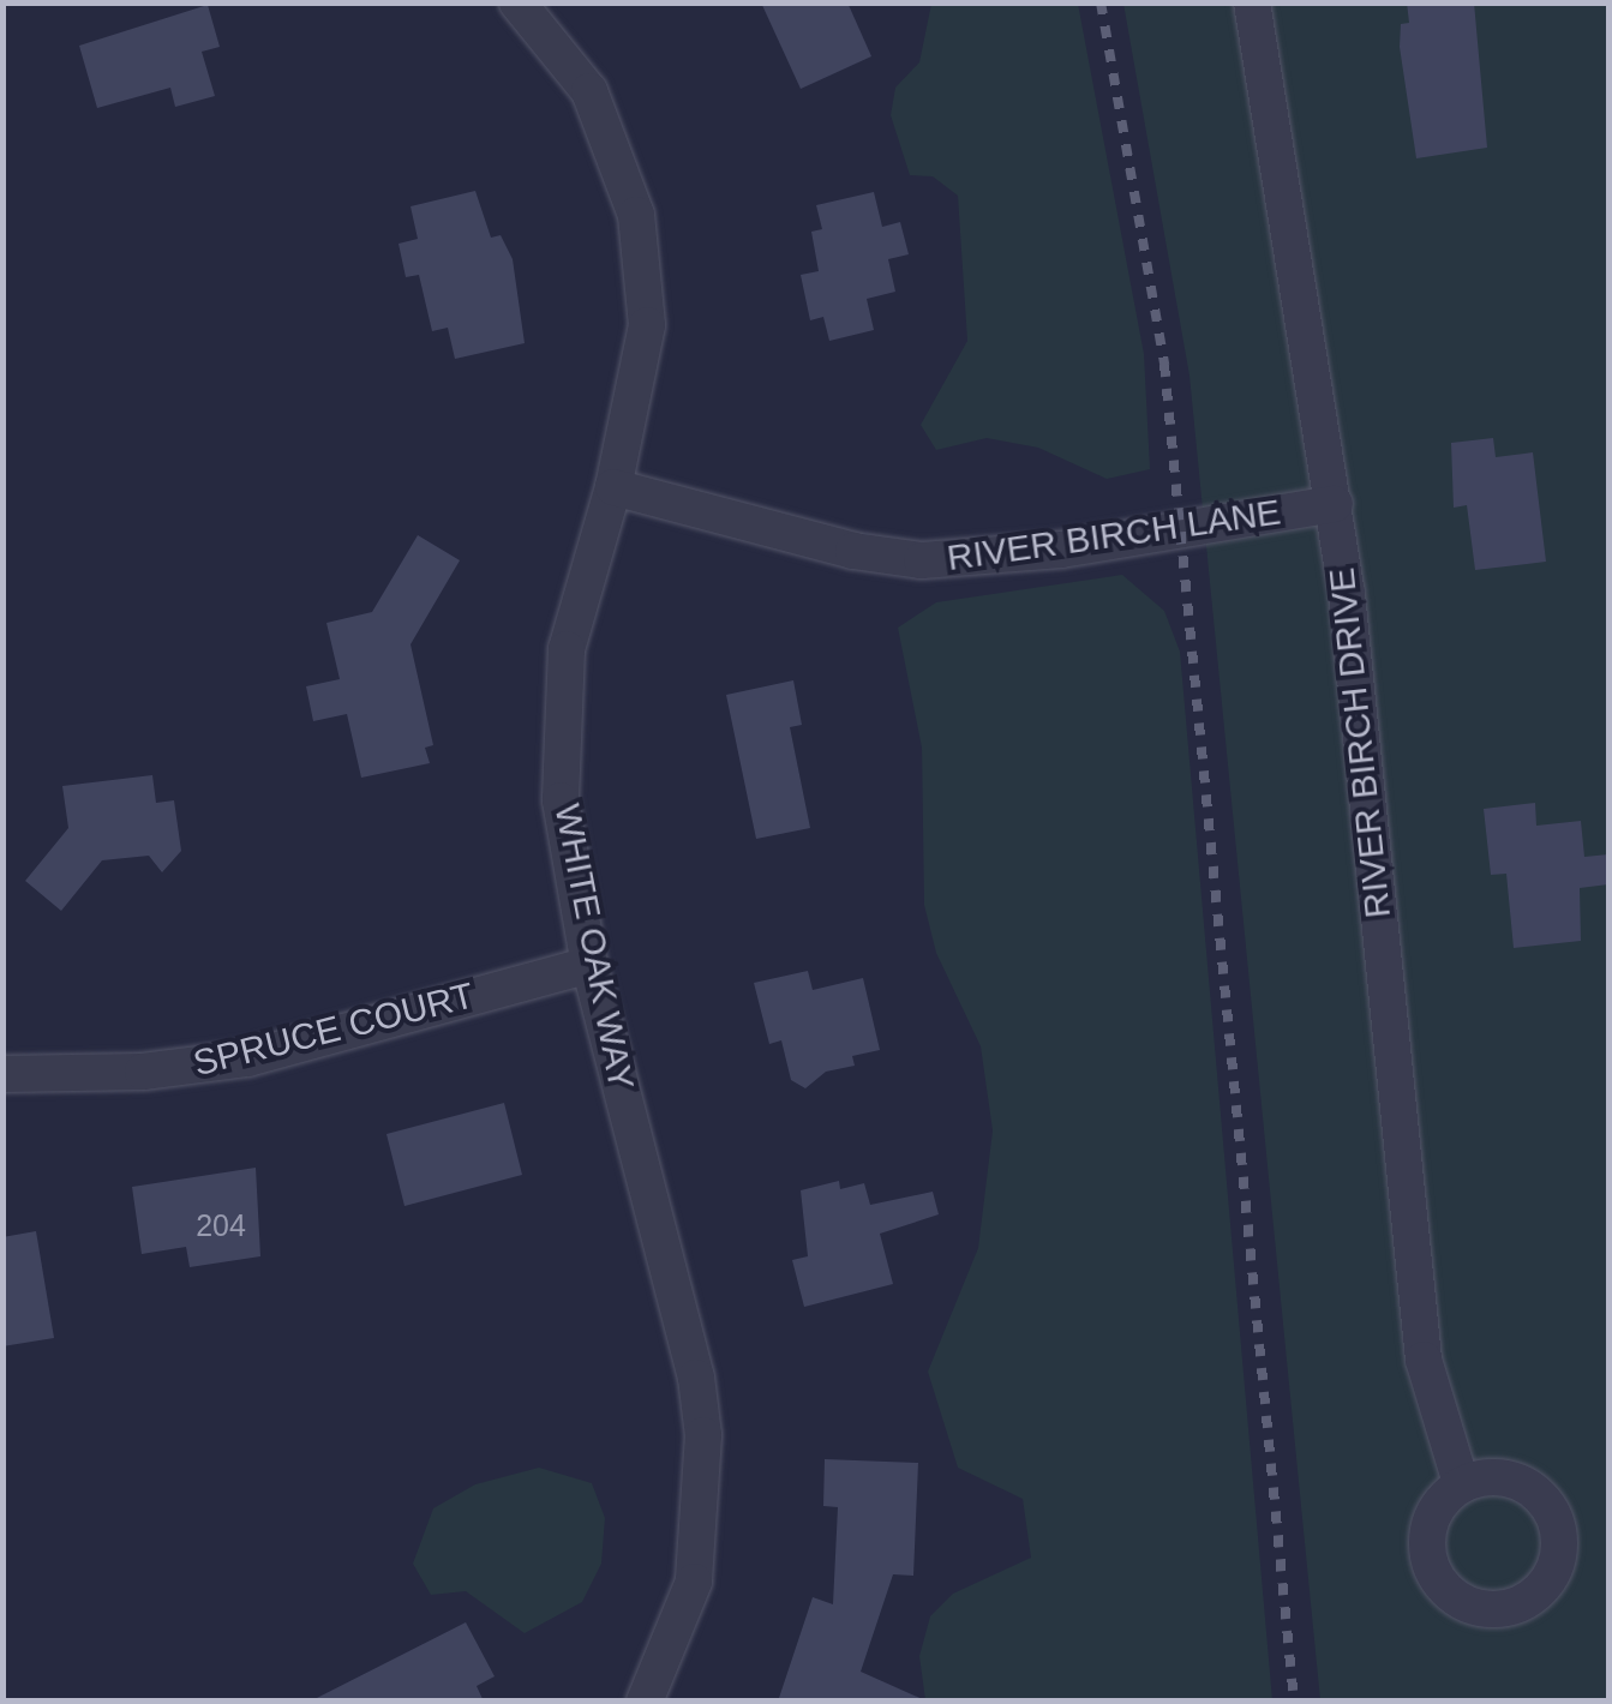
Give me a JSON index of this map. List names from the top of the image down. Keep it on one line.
{"streets":{"street":["RIVER BIRCH LANE","RIVER BIRCH DRIVE","WHITE OAK WAY","SPRUCE COURT"]},"crossings":[["RIVER BIRCH LANE","RIVER BIRCH DRIVE"],["RIVER BIRCH LANE","WHITE OAK WAY"],["WHITE OAK WAY","SPRUCE COURT"]],"house_numbers":["204"]}
